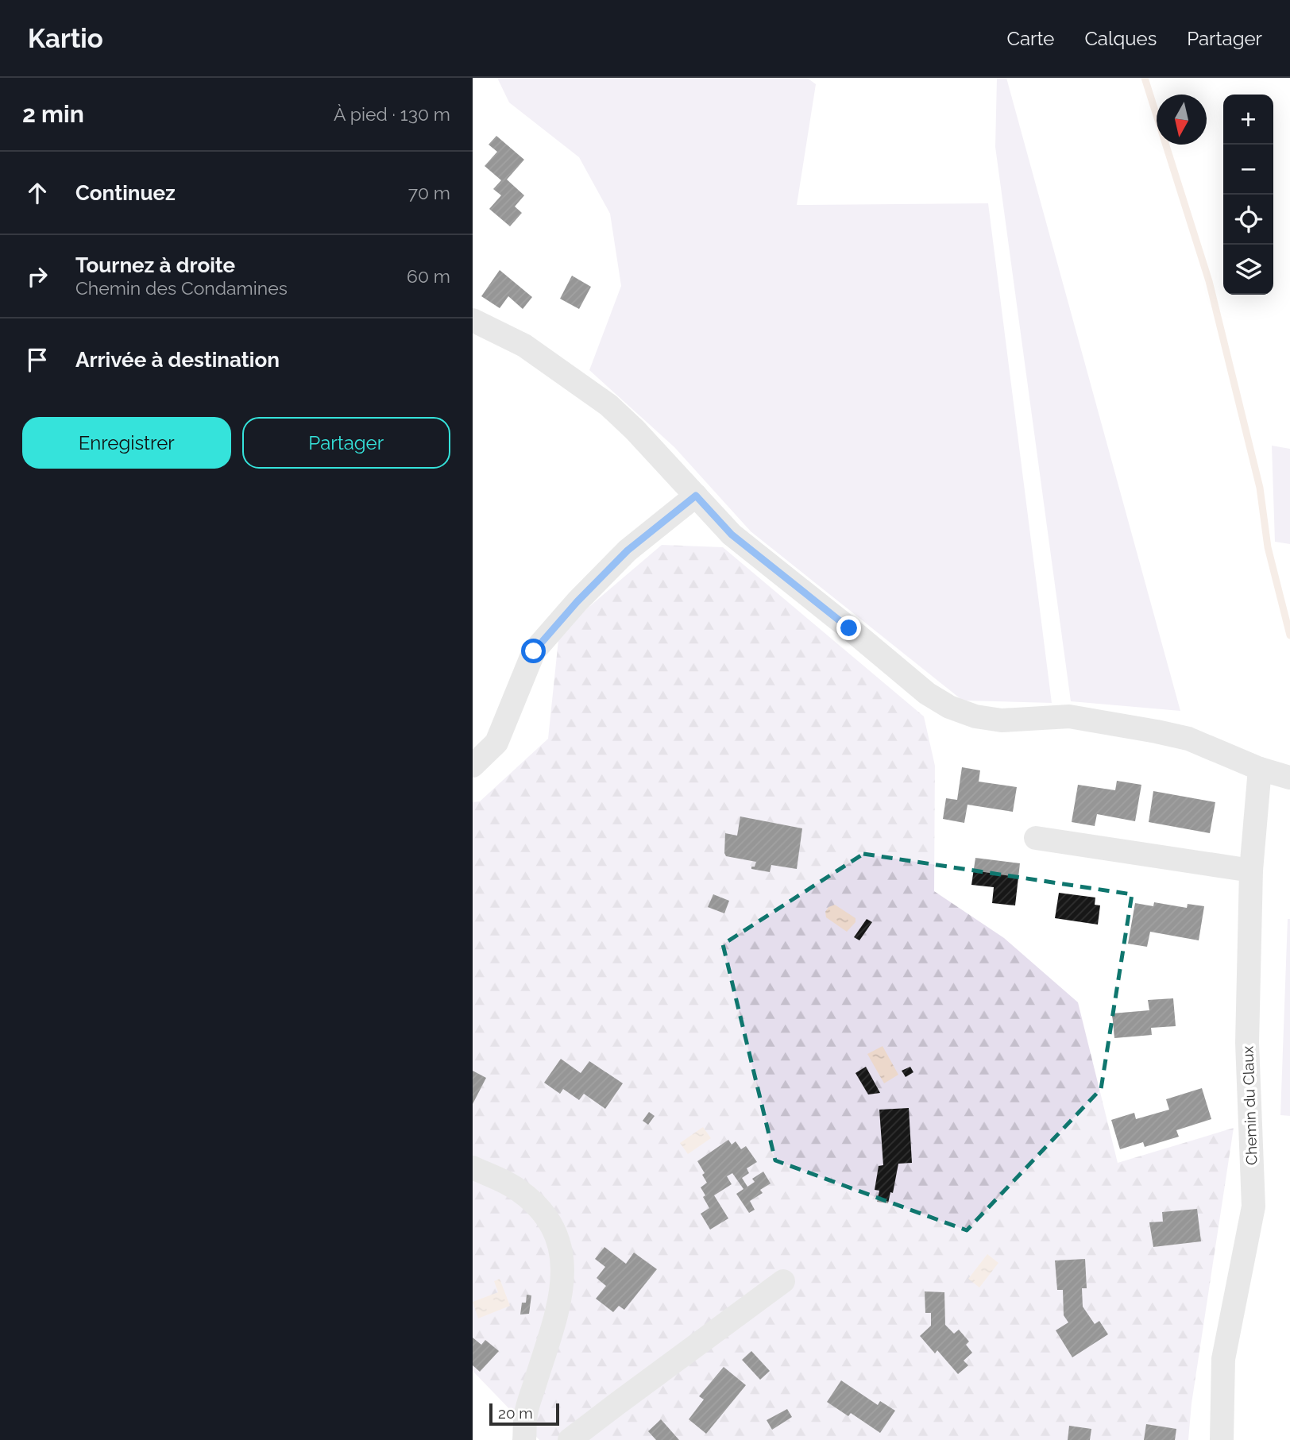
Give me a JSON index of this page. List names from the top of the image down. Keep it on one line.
{"streets":{"street":["Chemin du Claux"]},"scale_bar":"20 m","north":"bottom","page":{"header":"Kartio","nav":["Carte","Calques","Partager"],"heading":["2 min","À pied · 130 m"],"map_buttons":["+","−"],"list":[["Continuez","70 m"],["Tournez à droite","Chemin des Condamines","60 m"],"Arrivée à destination"],"buttons":["Enregistrer","Partager"],"scale":"20 m"}}
